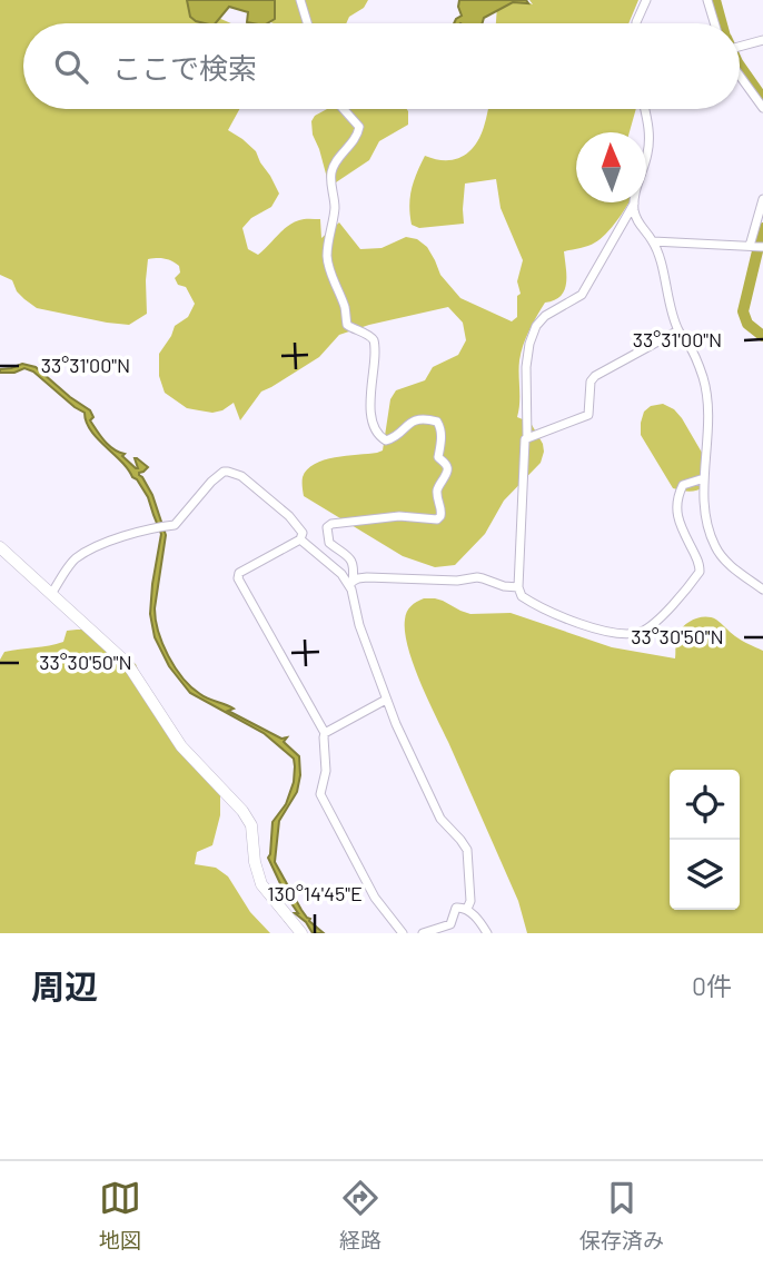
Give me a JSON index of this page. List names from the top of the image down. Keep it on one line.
{"north":"top","page":{"search":"ここで検索","heading":["周辺","0件"],"nav":["地図","経路","保存済み"]},"coordinates":["33°31'00\"N","33°30'50\"N","130°14'45\"E"]}
